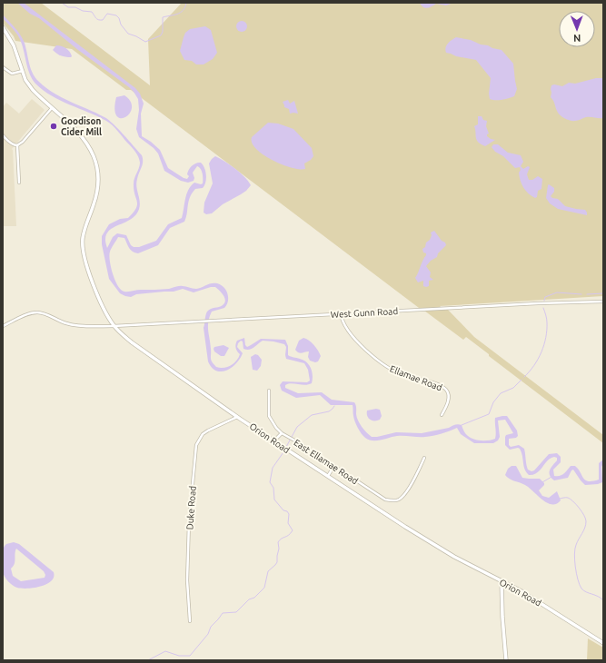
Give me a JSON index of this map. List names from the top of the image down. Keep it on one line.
{"streets":{"main road":["Orion Road"],"street":["West Gunn Road","Ellamae Road","East Ellamae Road","Duke Road"]},"crossings":[["West Gunn Road","Ellamae Road"],["West Gunn Road","Orion Road"],["Orion Road","Duke Road"]],"places":["Goodison Cider Mill"],"north":"bottom"}
